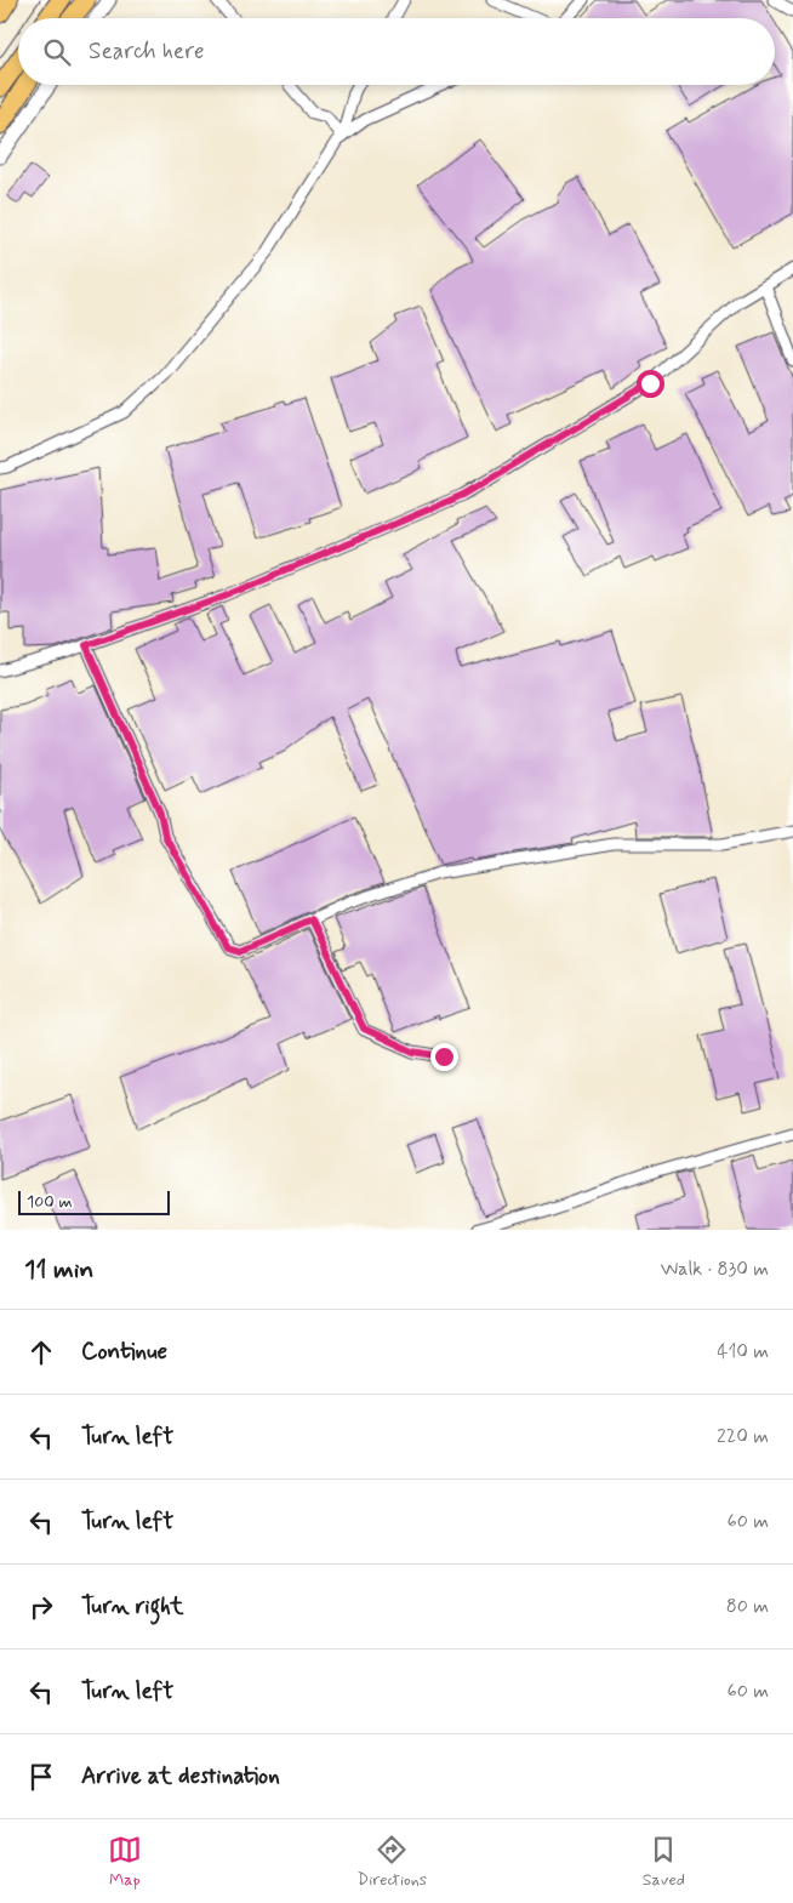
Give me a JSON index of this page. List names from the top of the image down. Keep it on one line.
{"scale_bar":"100 m","page":{"search":"Search here","scale":"100 m","heading":["11 min","Walk · 830 m"],"list":[["Continue","410 m"],["Turn left","220 m"],["Turn left","60 m"],["Turn right","80 m"],["Turn left","60 m"],"Arrive at destination"],"nav":["Map","Directions","Saved"]}}
